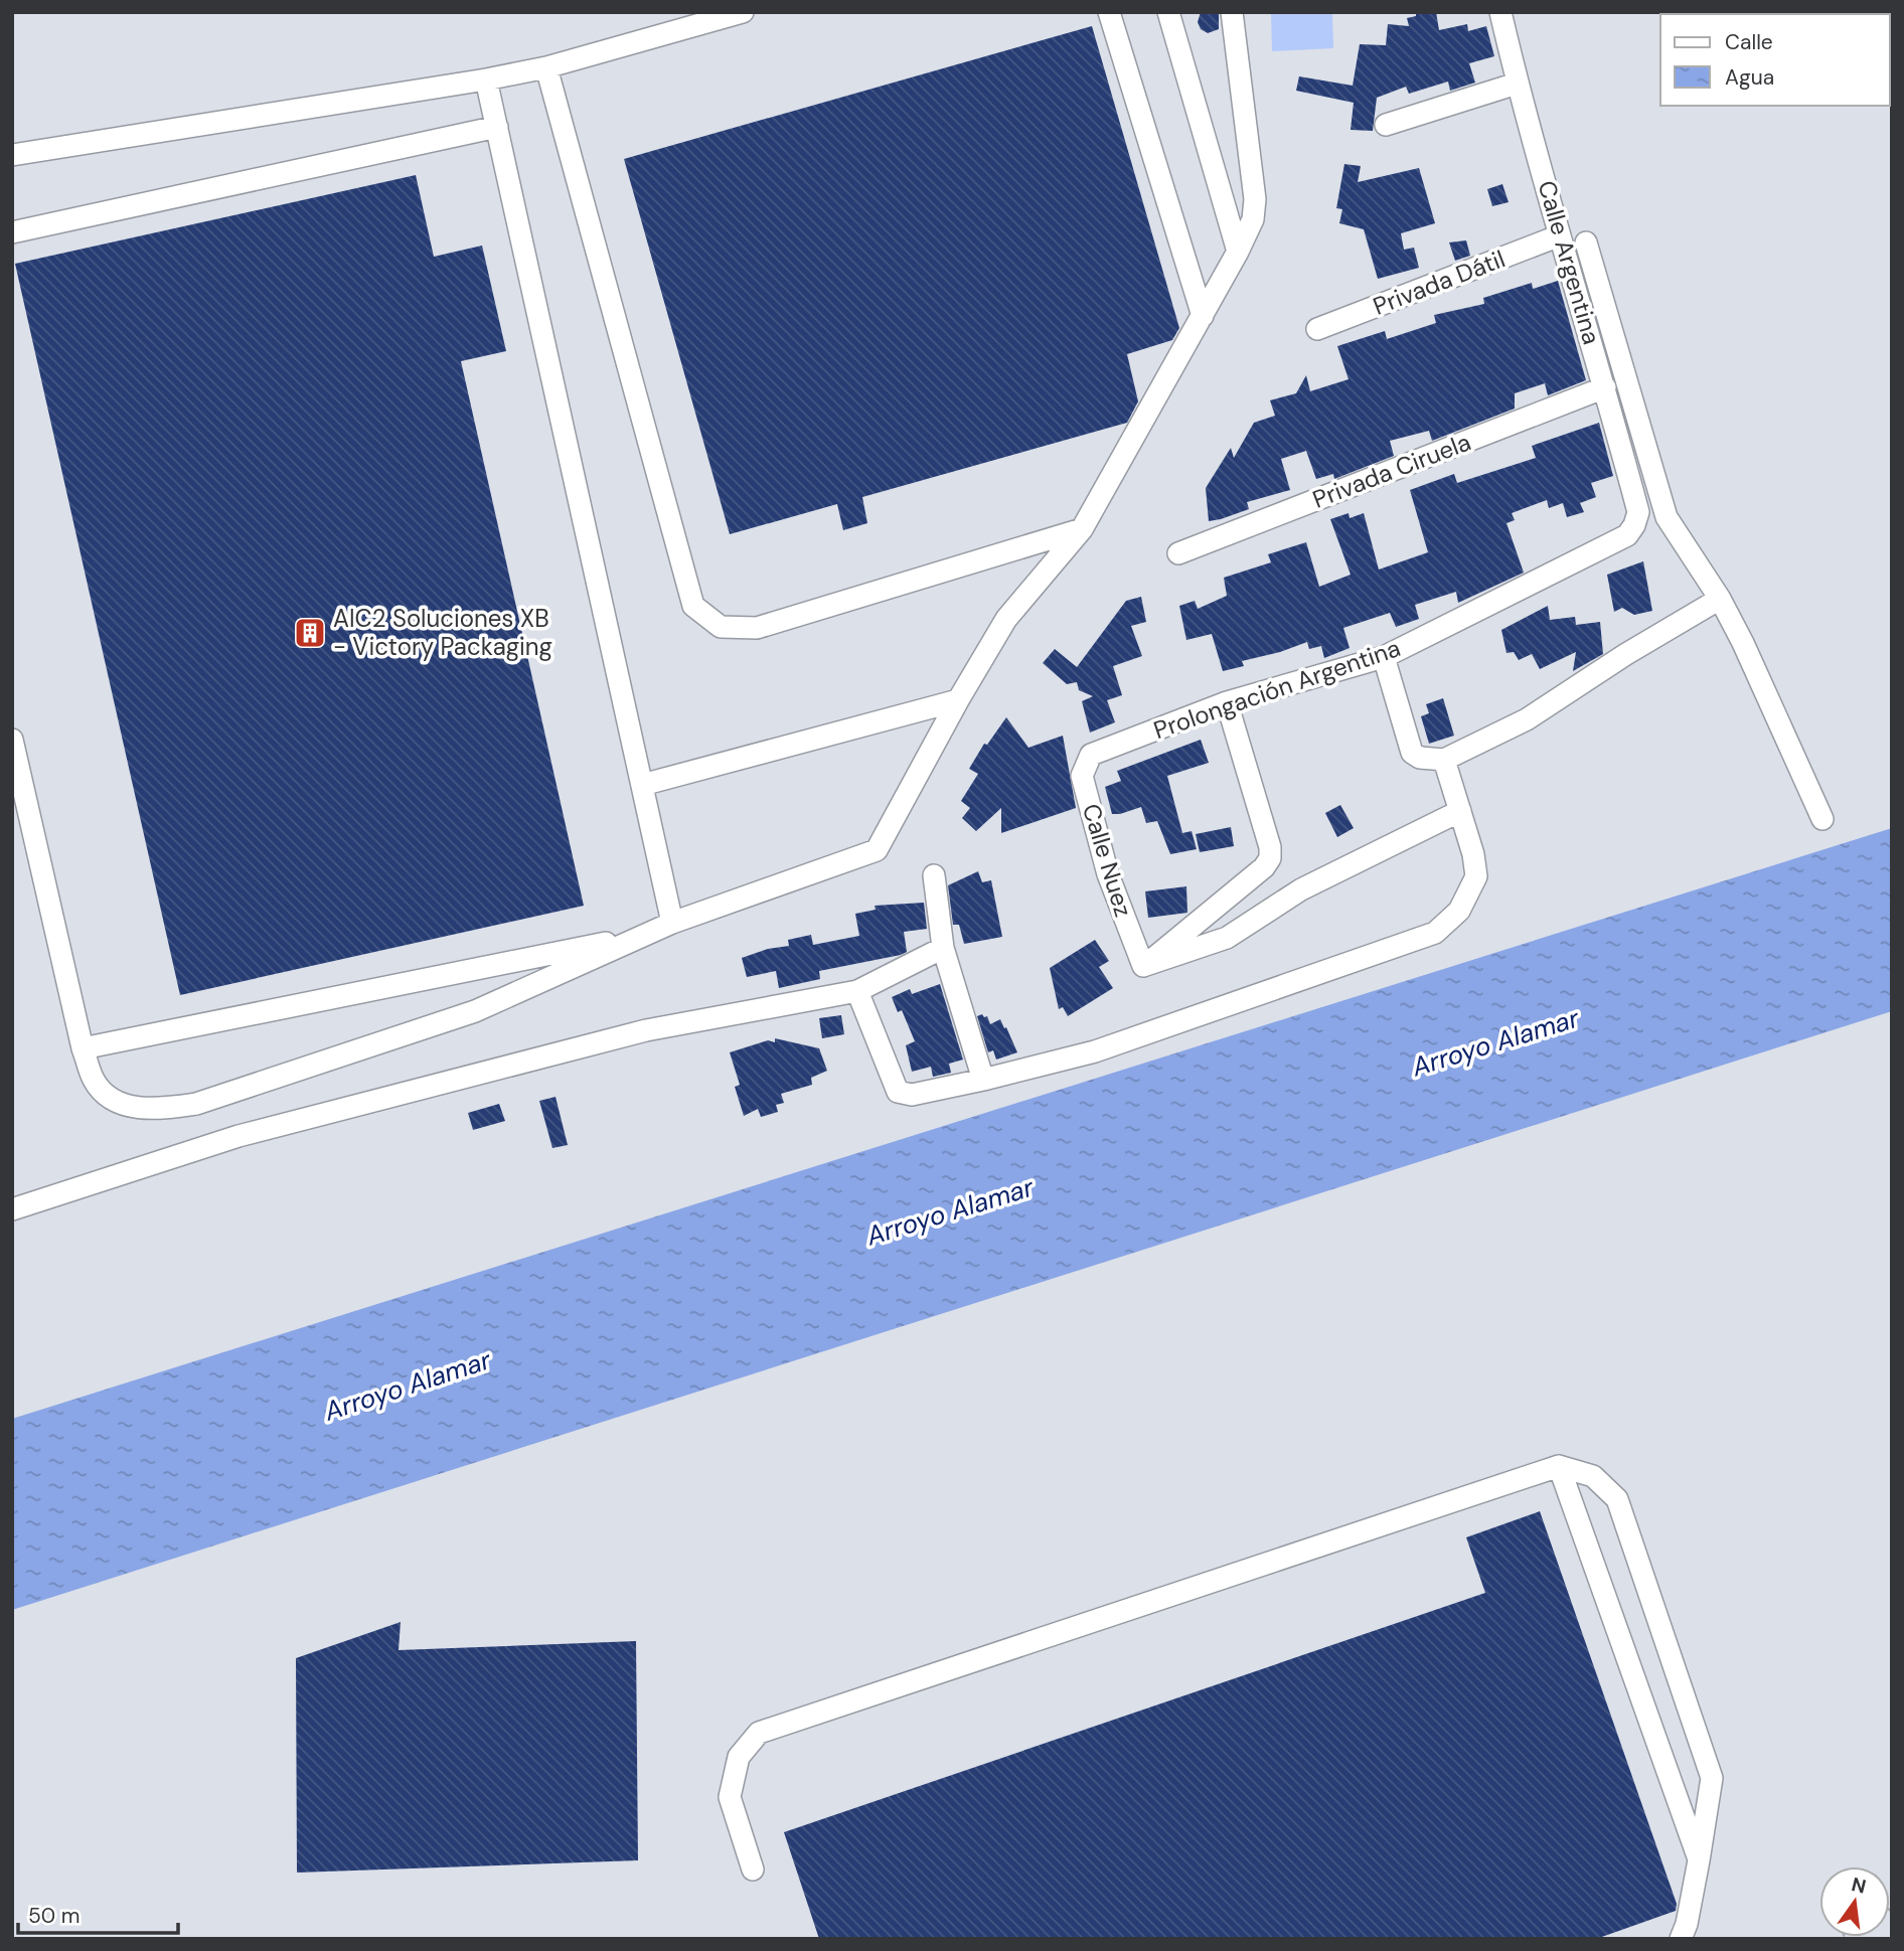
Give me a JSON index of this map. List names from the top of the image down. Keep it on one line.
{"streets":{"street":["Calle Argentina","Privada Dátil","Privada Ciruela","Prolongación Argentina","Calle Nuez"]},"crossings":[["Calle Argentina","Privada Dátil"],["Calle Argentina","Privada Ciruela"],["Calle Argentina","Prolongación Argentina"],["Prolongación Argentina","Calle Nuez"]],"water":["Arroyo Alamar"],"places":{"building":["AIC2 Soluciones XB - Victory Packaging"]},"legend":["Calle","Agua"],"scale_bar":"50 m","north":"top"}
